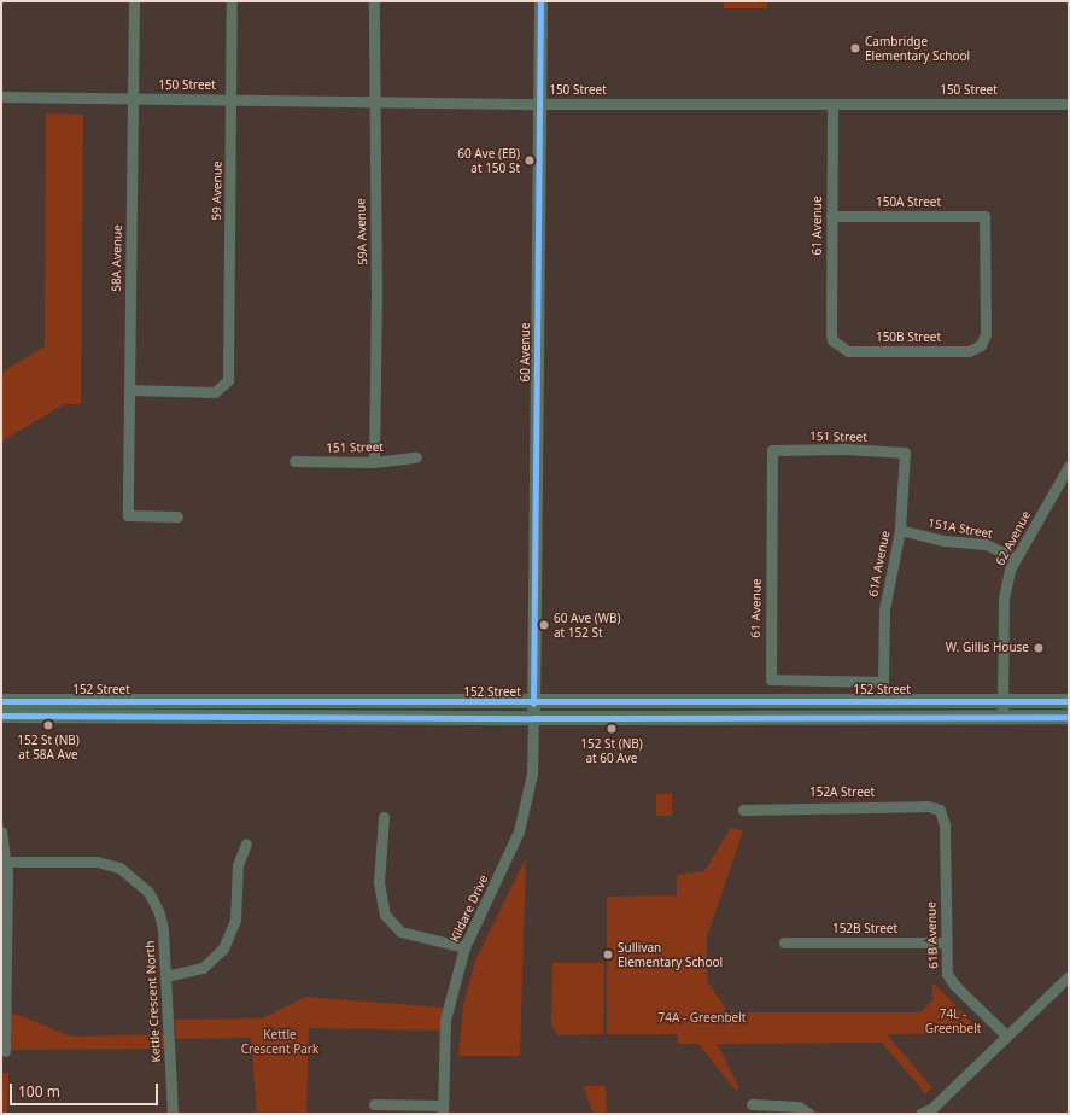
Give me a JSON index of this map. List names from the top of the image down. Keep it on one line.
{"streets":{"main road":["152 Street"],"street":["150 Street","59 Avenue","150A Street","61 Avenue","59A Avenue","58A Avenue","150B Street","60 Avenue","151 Street","151A Street","62 Avenue","61A Avenue","152A Street","Kildare Drive","152B Street","61B Avenue","Kettle Crescent North"]},"crossings":[["150 Street","59 Avenue"],["150 Street","61 Avenue"],["150 Street","59A Avenue"],["150 Street","58A Avenue"],["150 Street","60 Avenue"],["59 Avenue","58A Avenue"],["150A Street","61 Avenue"],["150A Street","150B Street"],["61 Avenue","150B Street"],["61 Avenue","151 Street"],["61 Avenue","61A Avenue"],["59A Avenue","151 Street"],["60 Avenue","152 Street"],["60 Avenue","Kildare Drive"],["151 Street","61A Avenue"],["151A Street","62 Avenue"],["151A Street","61A Avenue"],["62 Avenue","152 Street"],["152 Street","Kildare Drive"],["152A Street","61B Avenue"],["152B Street","61B Avenue"]],"parks":["74L - Greenbelt","74A - Greenbelt","Kettle Crescent Park"],"places":["Cambridge Elementary School","60 Ave (EB) at 150 St","60 Ave (WB) at 152 St","W. Gillis House","152 St (NB) at 58A Ave","152 St (NB) at 60 Ave","Sullivan Elementary School"],"scale_bar":"100 m"}
